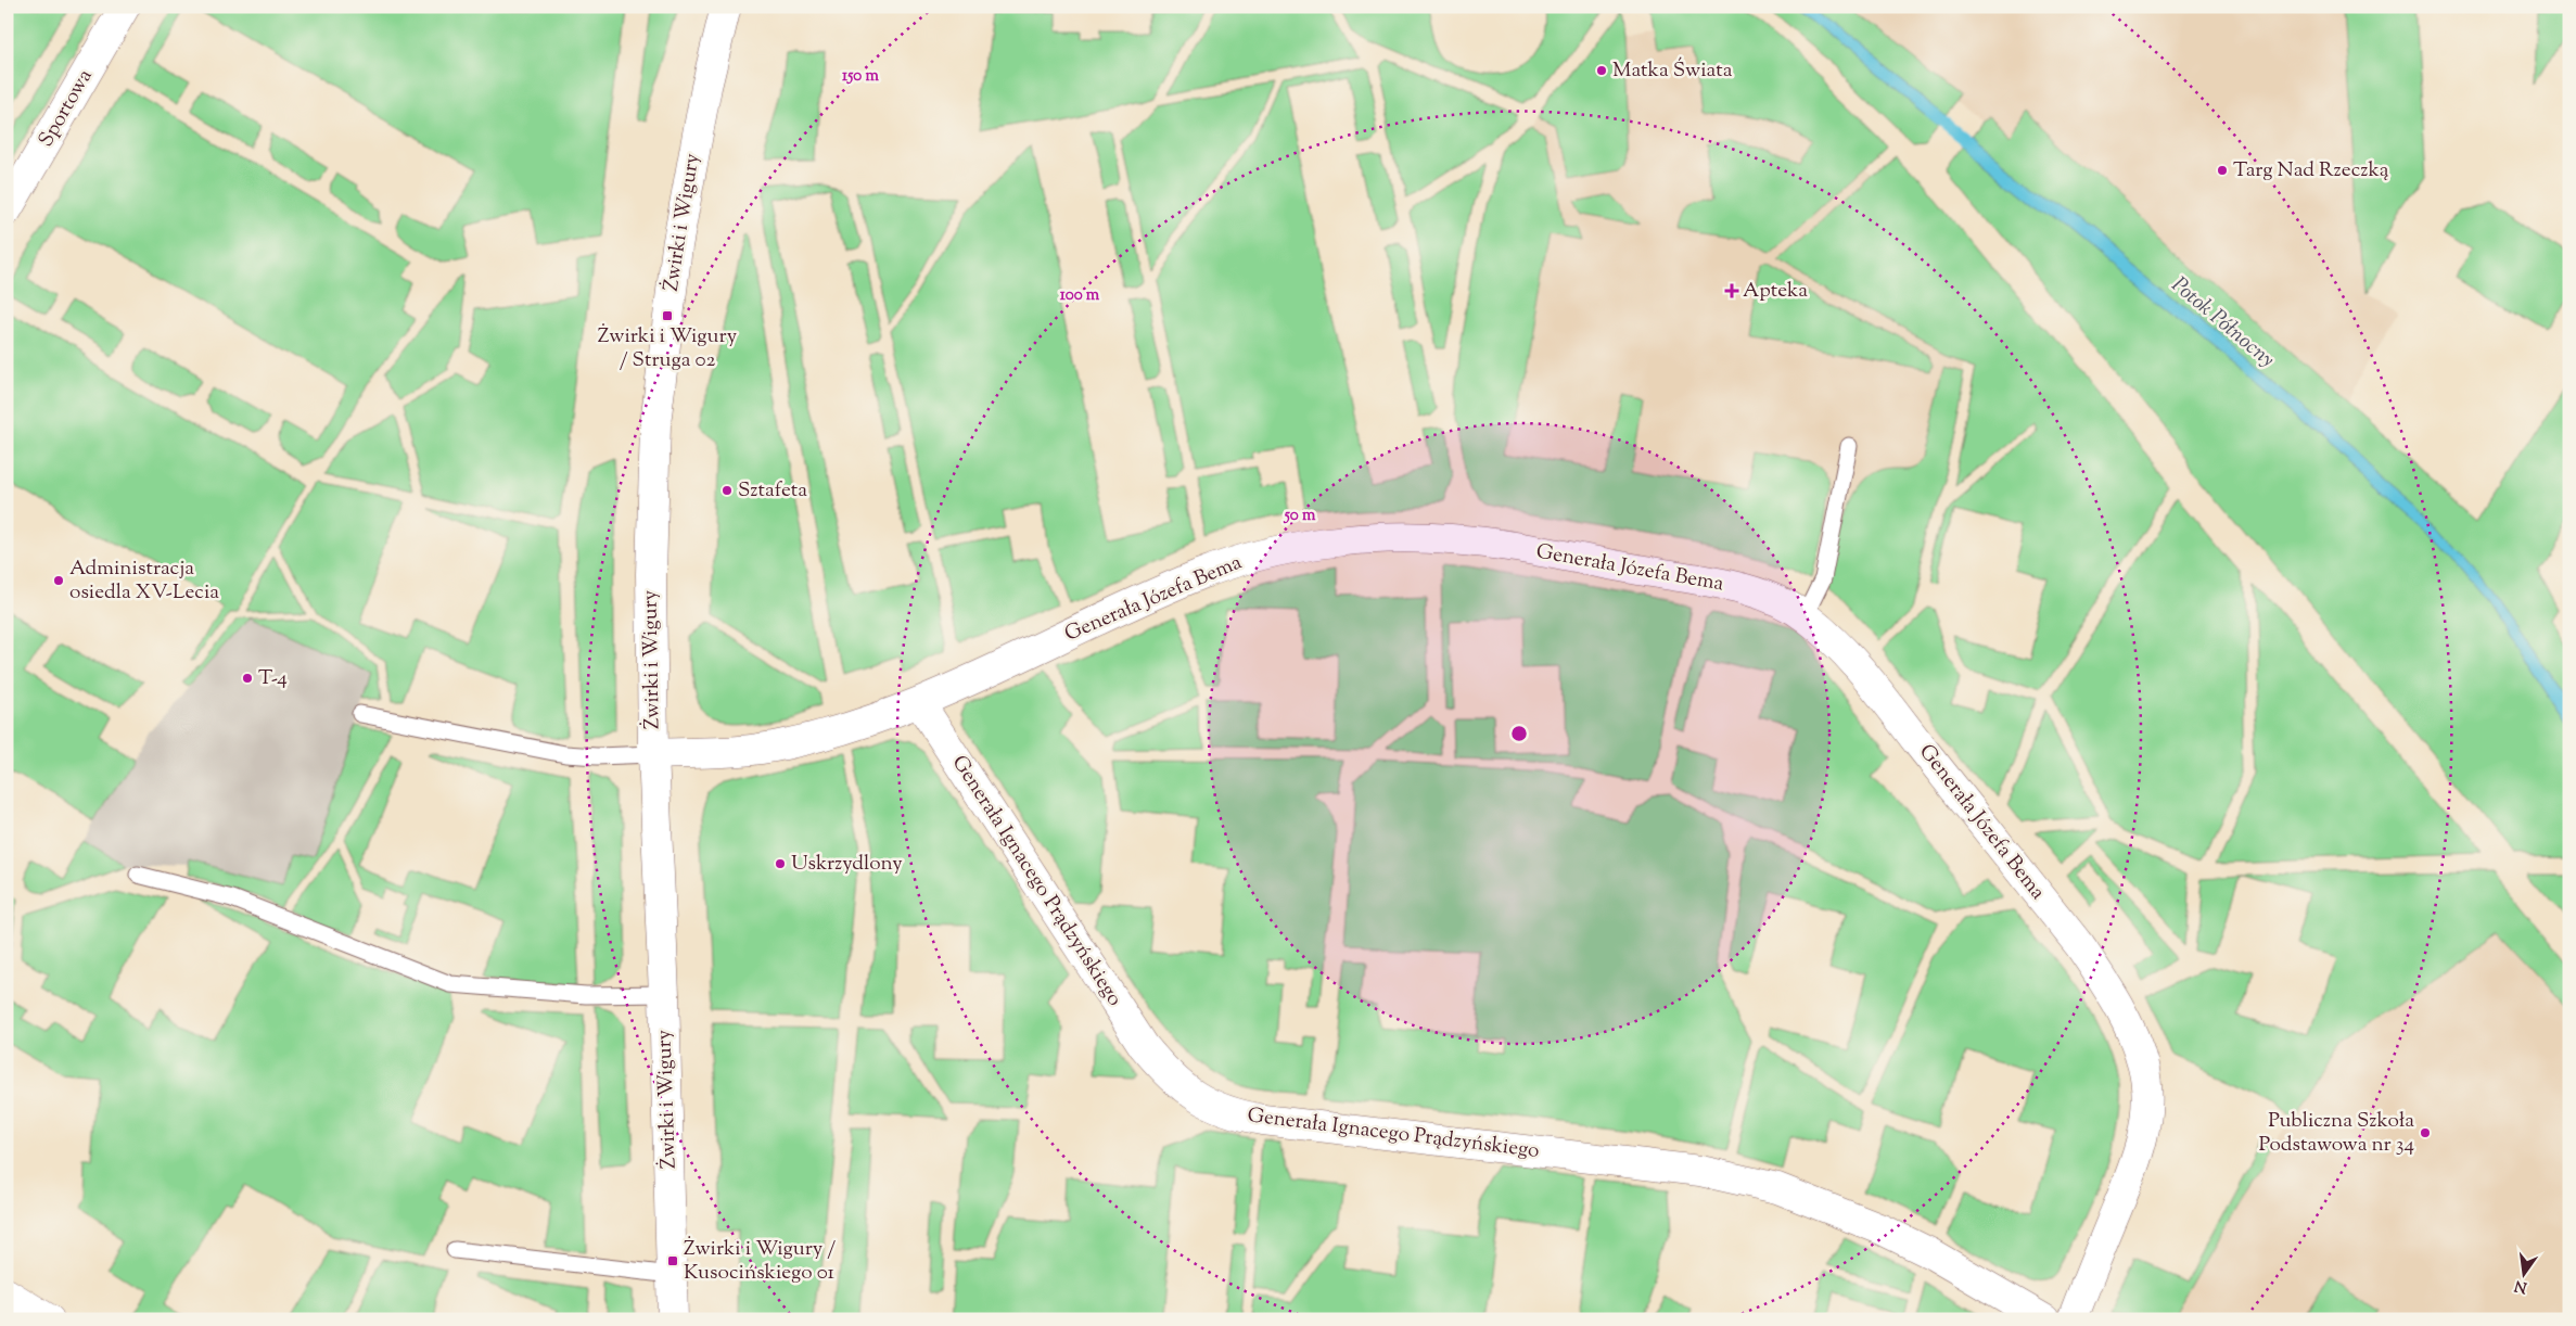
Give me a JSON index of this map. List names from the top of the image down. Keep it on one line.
{"streets":{"street":["Sportowa","Żwirki i Wigury","Generała Józefa Bema","Generała Ignacego Prądzyńskiego"]},"crossings":[["Żwirki i Wigury","Generała Józefa Bema"],["Generała Józefa Bema","Generała Ignacego Prądzyńskiego"]],"water":["Potok Północny"],"places":{"other":["Matka Świata","Targ Nad Rzeczką","Sztafeta","Administracja osiedla XV-Lecia","T-4","Uskrzydlony","Publiczna Szkoła Podstawowa nr 34"],"health":["Apteka"],"transit":["Żwirki i Wigury / Struga 02","Żwirki i Wigury / Kusocińskiego 01"]},"north":"bottom","rings":["150 m","100 m","50 m"]}
